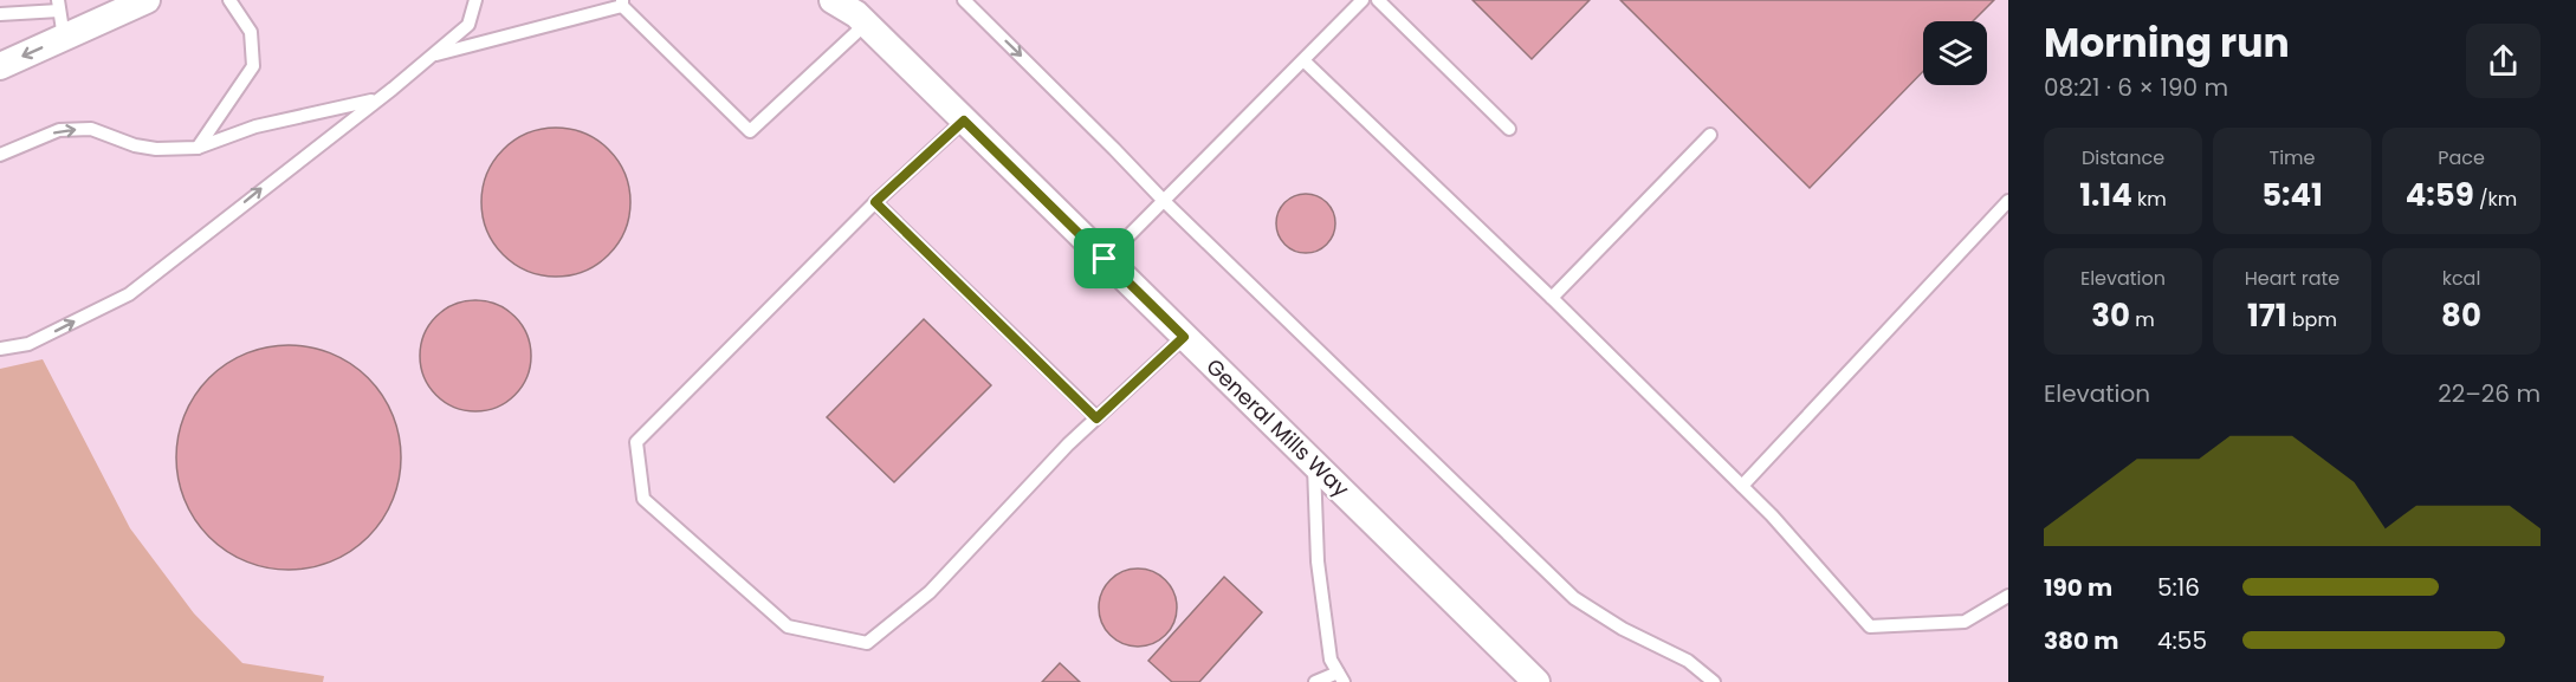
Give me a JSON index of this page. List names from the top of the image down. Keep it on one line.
{"streets":{"street":["General Mills Way"]},"page":{"heading":["Morning run","08:21 · 6 × 190 m"],"stats":[["Distance","1.14 km"],["Time","5:41"],["Pace","4:59 /km"],["Elevation","30 m"],["Heart rate","171 bpm"],["kcal","80"]],"chart":["Elevation","22–26 m"],"list":[{"name":"190 m","note":"5:16"},{"name":"380 m","note":"4:55"}]}}
